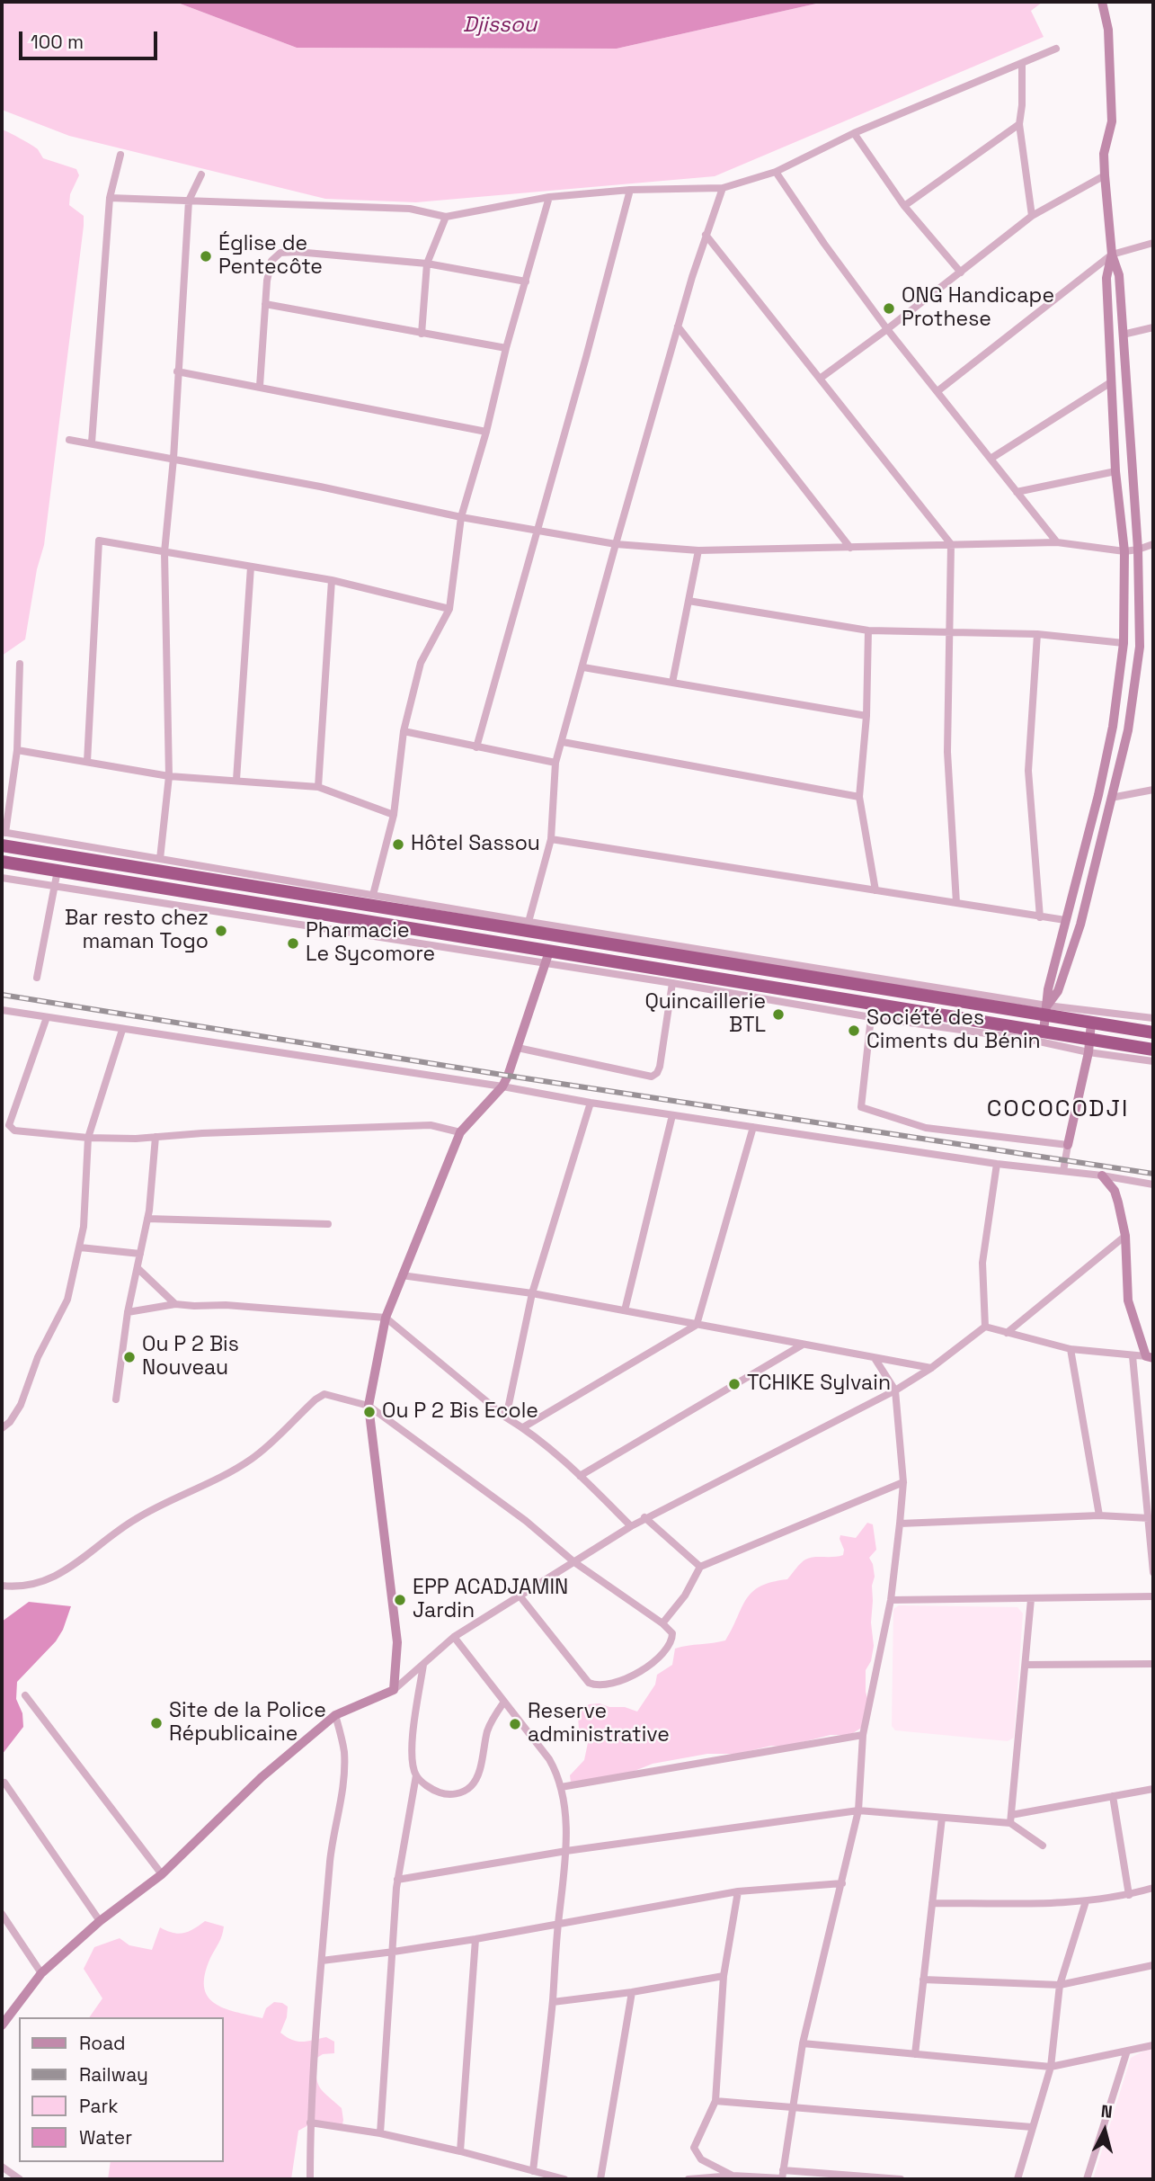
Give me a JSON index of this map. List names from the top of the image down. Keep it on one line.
{"districts":["COCOCODJI"],"water":["Djissou"],"places":["Église de Pentecôte","ONG Handicape Prothese","Hôtel Sassou","Bar resto chez maman Togo","Pharmacie Le Sycomore","Quincaillerie BTL","Société des Ciments du Bénin","Ou P 2 Bis Nouveau","TCHIKE Sylvain","Ou P 2 Bis Ecole","EPP ACADJAMIN Jardin","Site de la Police Républicaine","Reserve administrative"],"legend":["Road","Railway","Park","Water"],"scale_bar":"100 m","north":"top"}
